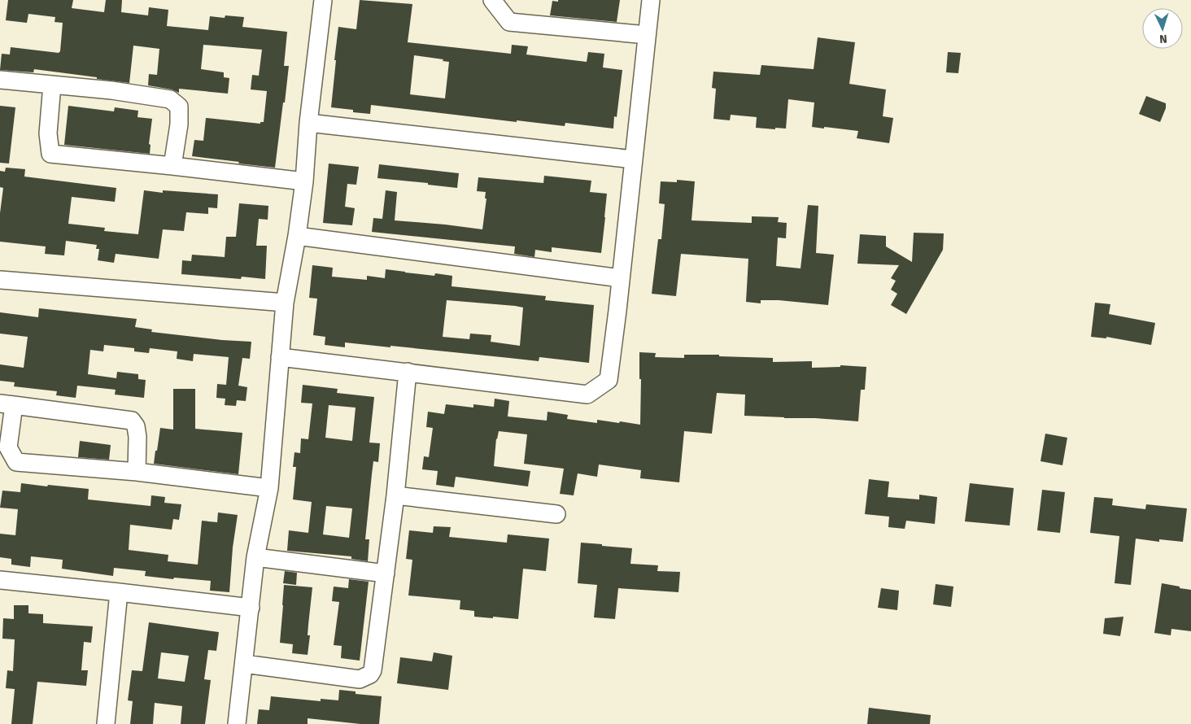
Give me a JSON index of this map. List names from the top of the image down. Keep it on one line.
{"north":"bottom"}
